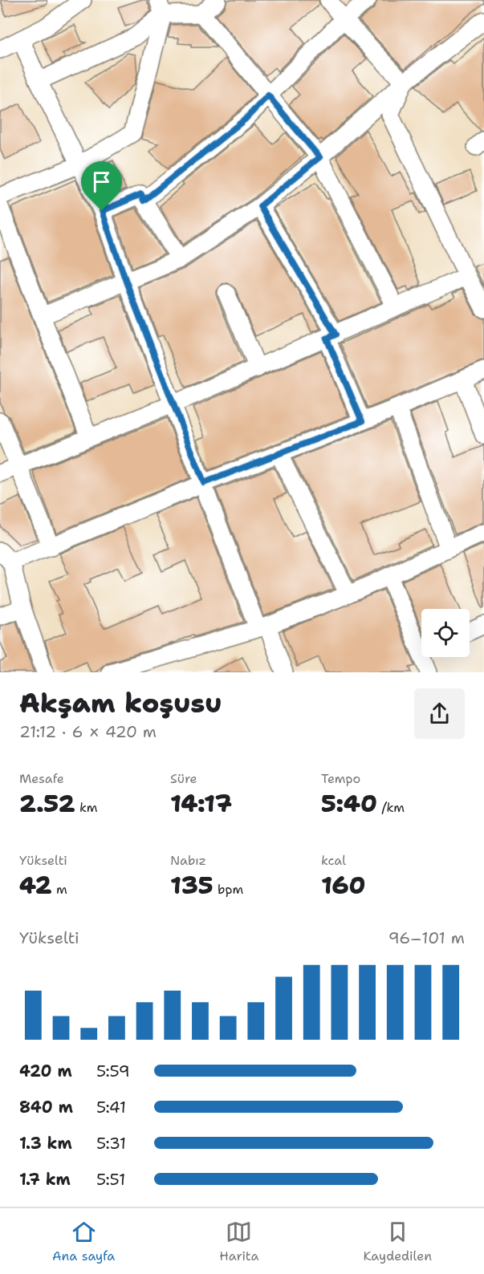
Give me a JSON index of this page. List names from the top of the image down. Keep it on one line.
{"page":{"heading":["Akşam koşusu","21:12 · 6 × 420 m"],"stats":[["Mesafe","2.52 km"],["Süre","14:17"],["Tempo","5:40 /km"],["Yükselti","42 m"],["Nabız","135 bpm"],["kcal","160"]],"chart":["Yükselti","96–101 m"],"list":[{"name":"420 m","note":"5:59"},{"name":"840 m","note":"5:41"},{"name":"1.3 km","note":"5:31"},{"name":"1.7 km","note":"5:51"}],"tabs":["Ana sayfa","Harita","Kaydedilen"]}}
